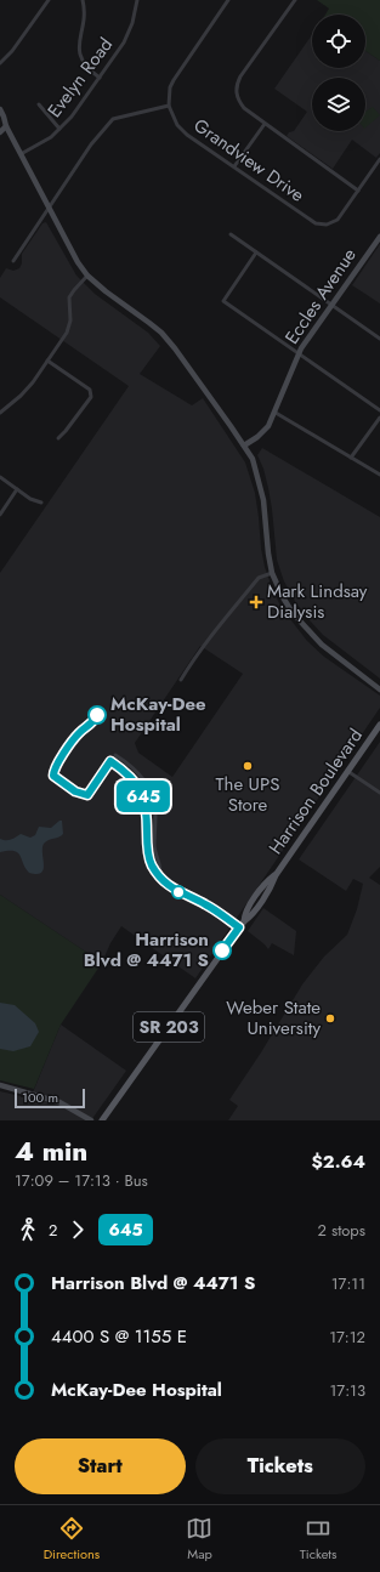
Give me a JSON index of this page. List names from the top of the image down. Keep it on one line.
{"streets":{"main road":["Eccles Avenue","Harrison Boulevard","SR 203"],"street":["Evelyn Road","Grandview Drive"]},"places":{"health":["Mark Lindsay Dialysis"],"other":["McKay-Dee Hospital","The UPS Store","Harrison Blvd @ 4471 S","Weber State University"]},"lines":["bus line 645"],"scale_bar":"100 m","page":{"on_map":"645","scale":"100 m","heading":["4 min","17:09 – 17:13 · Bus","$2.64"],"legs":["2","645","2 stops"],"list":[{"name":"Harrison Blvd @ 4471 S","value":"17:11"},{"name":"4400 S @ 1155 E","value":"17:12"},{"name":"McKay-Dee Hospital","value":"17:13"}],"buttons":["Start","Tickets"],"tabs":["Directions","Map","Tickets"]}}
